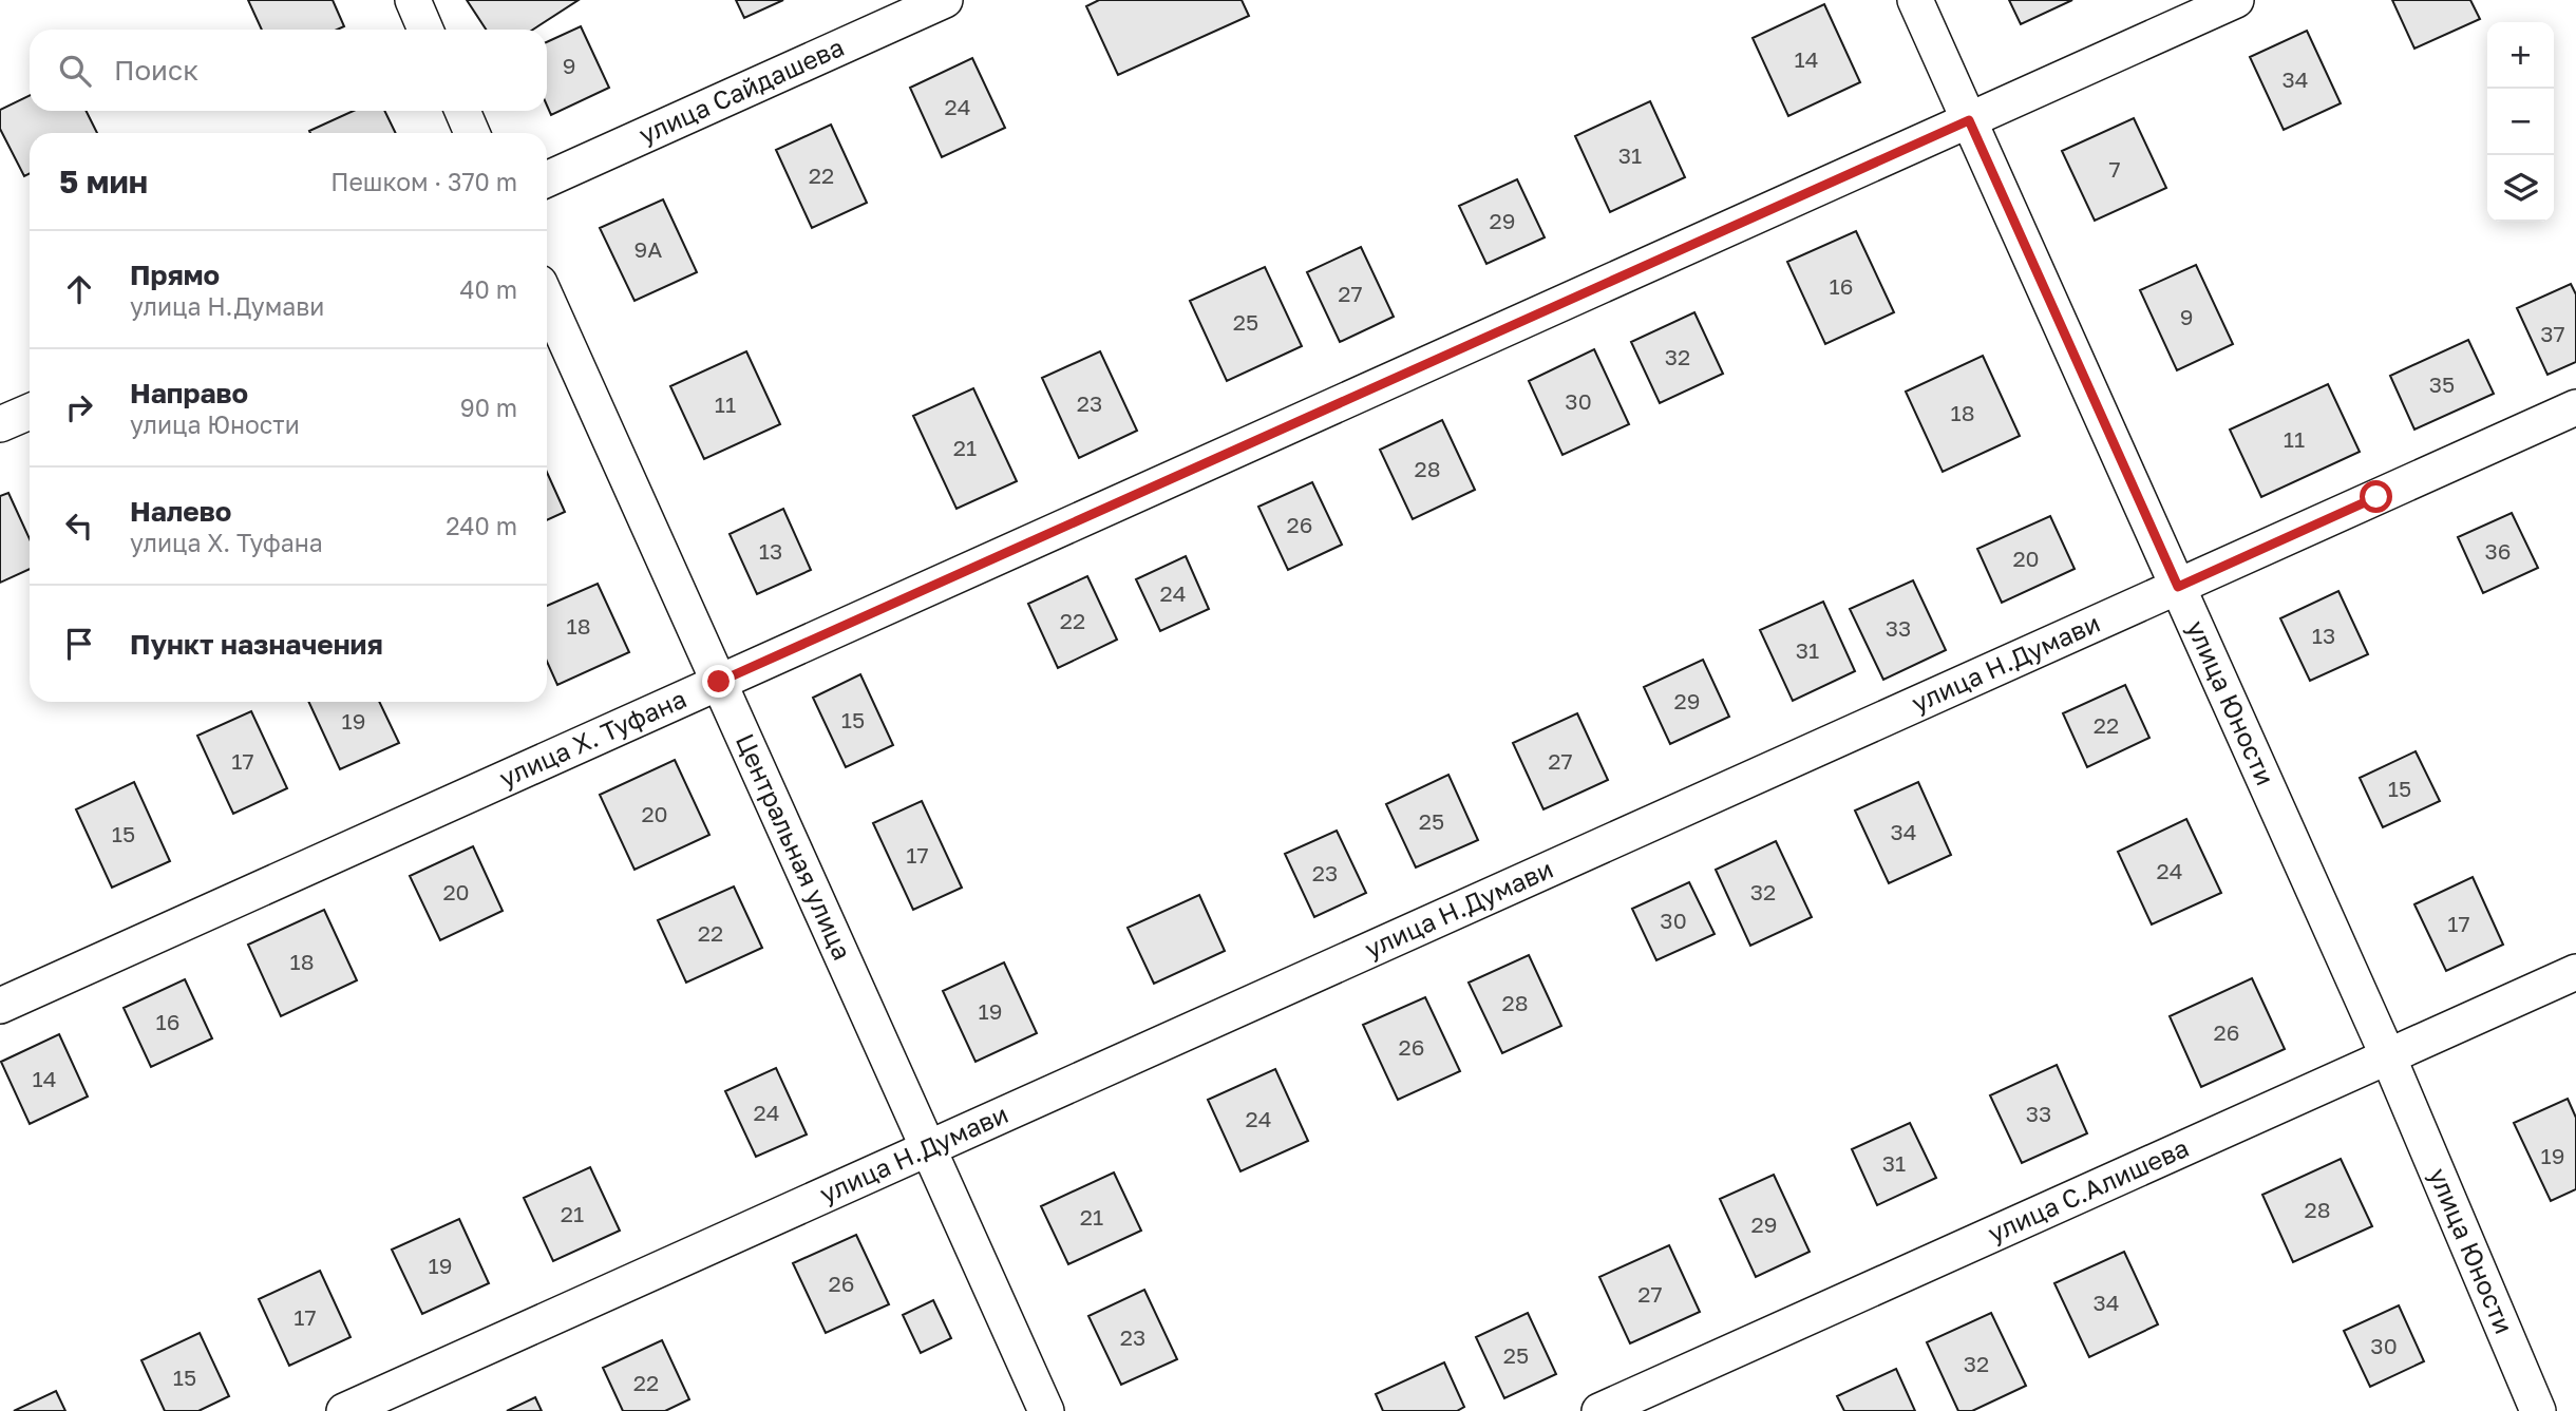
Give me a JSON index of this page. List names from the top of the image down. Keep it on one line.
{"streets":{"street":["улица Сайдашева","улица Н.Думави","улица Юности","улица Х. Туфана","Центральная улица","улица С.Алишева"]},"crossings":[["улица Н.Думави","улица Юности"],["улица Н.Думави","Центральная улица"],["улица Юности","улица Х. Туфана"],["улица Юности","улица С.Алишева"],["улица Х. Туфана","Центральная улица"]],"house_numbers":["14","9","34","24","31","7","22","29","9А","16","27","9","25","37","32","35","30","23","11","18","11","21","28","26","13","36","20","24","22","18","33","13","31","29","15","19","22","17","27","15","20","25","34","15","17","24","23","20","32","30","17","22","18","28","19","16","26","26","14","24","33","24","19","31","28","21","21","29","19","26","27","34","17","23","30","25","32","15","22"],"page":{"map_buttons":["+","−"],"search":"Поиск","heading":["5 мин","Пешком · 370 m"],"list":[["Прямо","улица Н.Думави","40 m"],["Направо","улица Юности","90 m"],["Налево","улица Х. Туфана","240 m"],"Пункт назначения"]}}
